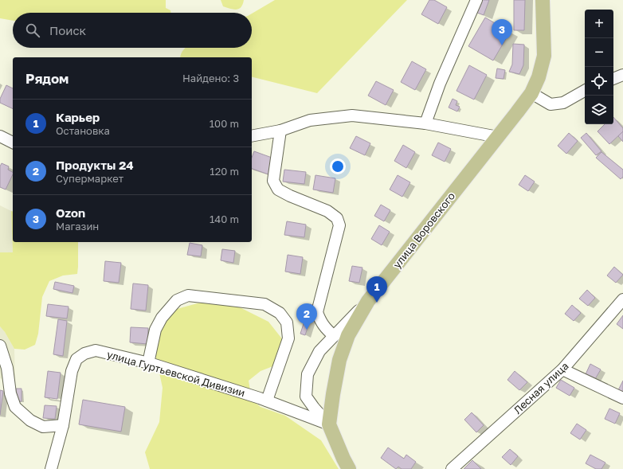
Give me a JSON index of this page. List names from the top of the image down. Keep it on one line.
{"streets":{"main road":["улица Воровского"],"street":["улица Гуртьевской Дивизии","Лесная улица"]},"crossings":[["улица Воровского","улица Гуртьевской Дивизии"]],"page":{"map_buttons":["+","−"],"search":"Поиск","pins":["3","1","2"],"heading":["Рядом","Найдено: 3"],"list":[{"mark":"1","name":"Карьер","note":"Остановка","value":"100 m"},{"mark":"2","name":"Продукты 24","note":"Супермаркет","value":"120 m"},{"mark":"3","name":"Ozon","note":"Магазин","value":"140 m"}]}}
